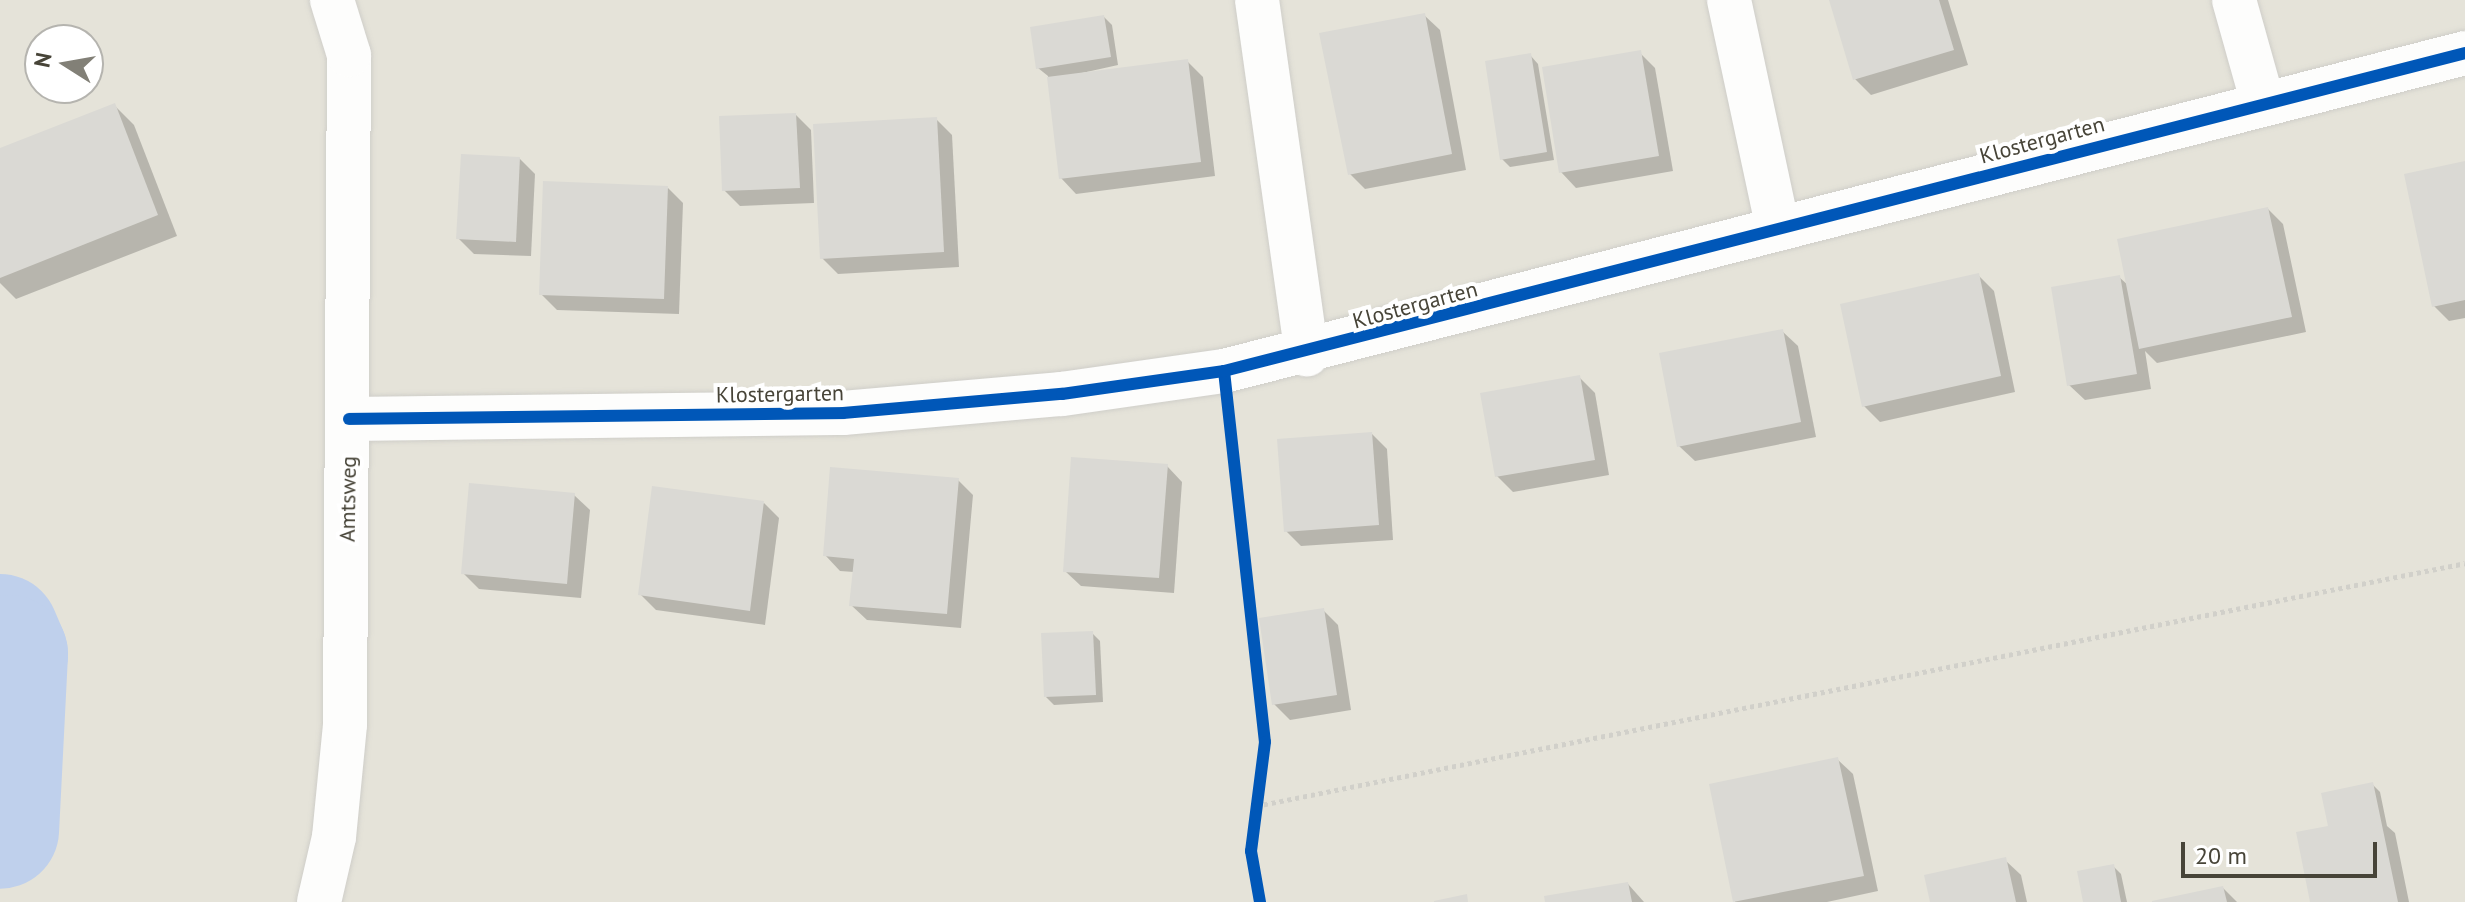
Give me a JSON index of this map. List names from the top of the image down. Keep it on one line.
{"streets":{"street":["Klostergarten","Amtsweg"]},"crossings":[["Klostergarten","Amtsweg"]],"scale_bar":"20 m","north":"left"}
